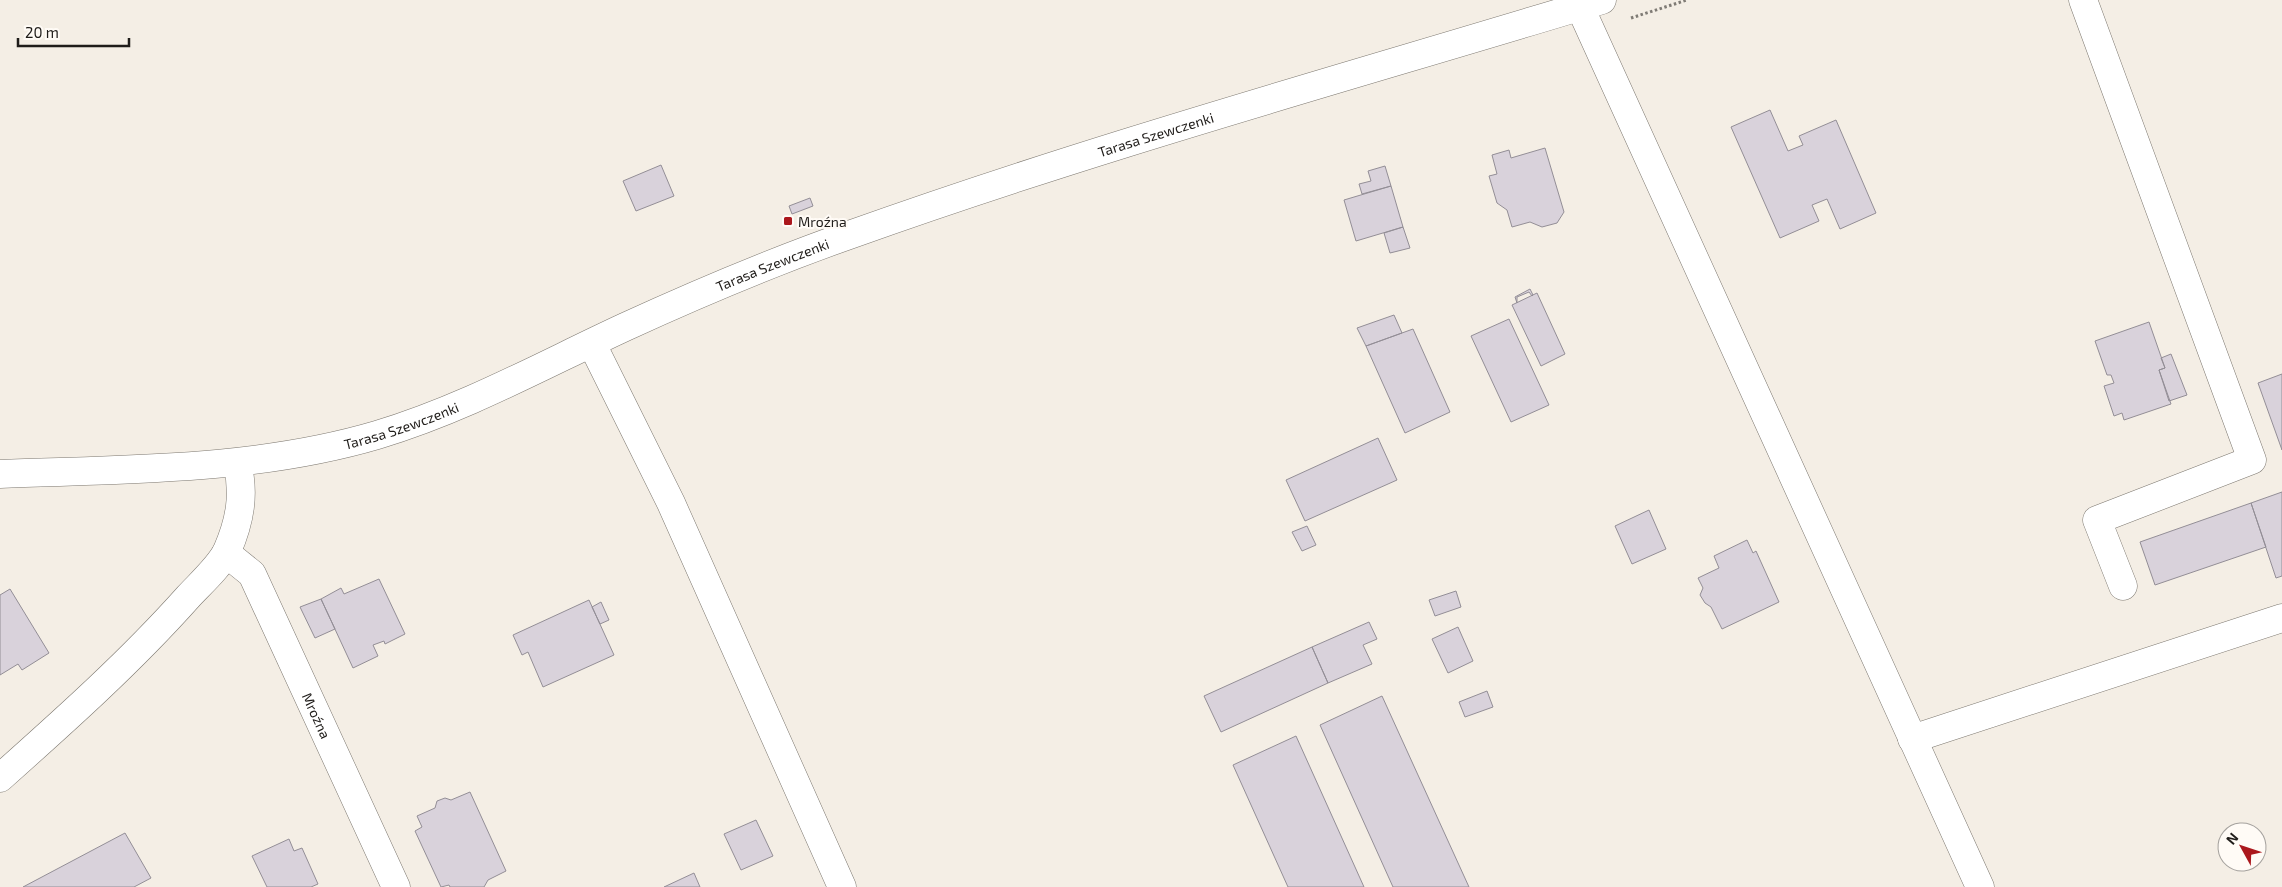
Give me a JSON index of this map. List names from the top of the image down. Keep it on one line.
{"streets":{"street":["Tarasa Szewczenki","Mroźna"]},"places":{"transit":["Mroźna"]},"scale_bar":"20 m","north":"top left"}
